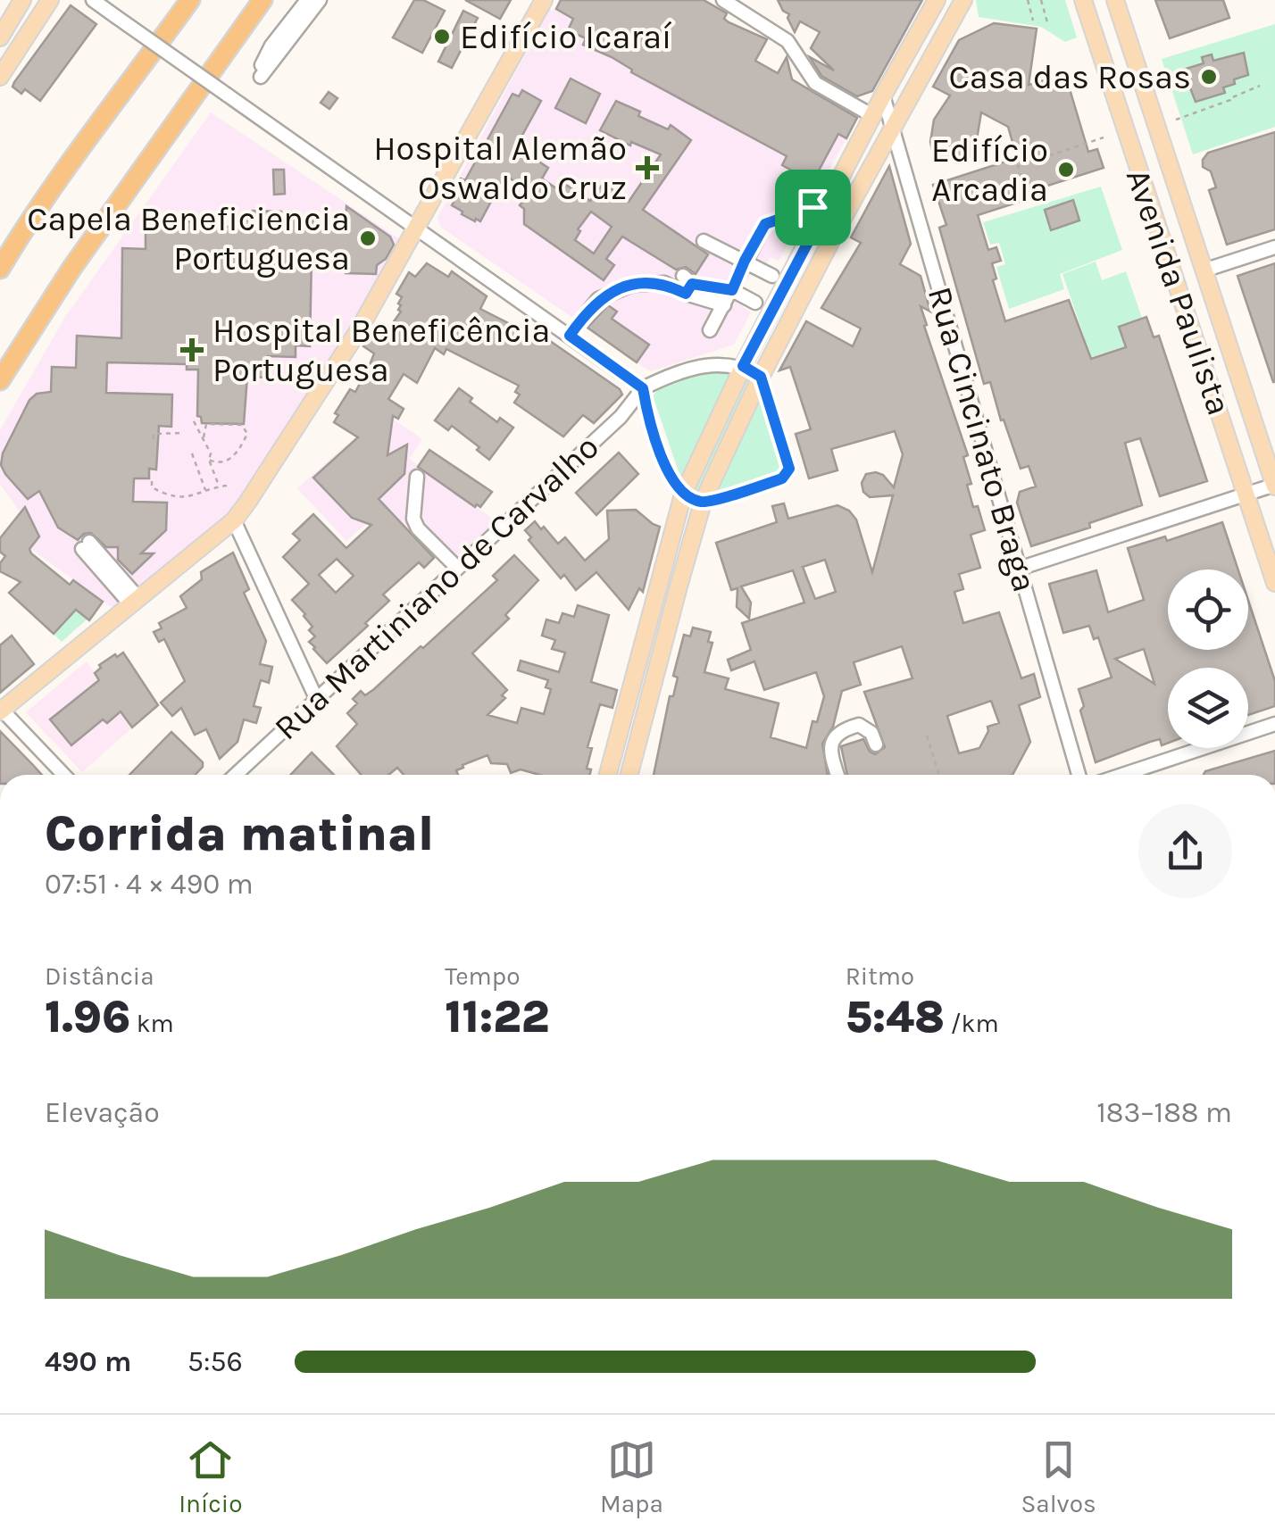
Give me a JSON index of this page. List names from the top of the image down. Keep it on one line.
{"streets":{"main road":["Avenida Paulista"],"street":["Rua Cincinato Braga","Rua Martiniano de Carvalho"]},"places":{"other":["Edifício Icaraí","Casa das Rosas","Edifício Arcadia","Capela Beneficiencia Portuguesa"],"health":["Hospital Alemão Oswaldo Cruz","Hospital Beneficência Portuguesa"]},"page":{"heading":["Corrida matinal","07:51 · 4 × 490 m"],"stats":[["Distância","1.96 km"],["Tempo","11:22"],["Ritmo","5:48 /km"]],"chart":["Elevação","183–188 m"],"list":[{"name":"490 m","note":"5:56"}],"tabs":["Início","Mapa","Salvos"]}}
